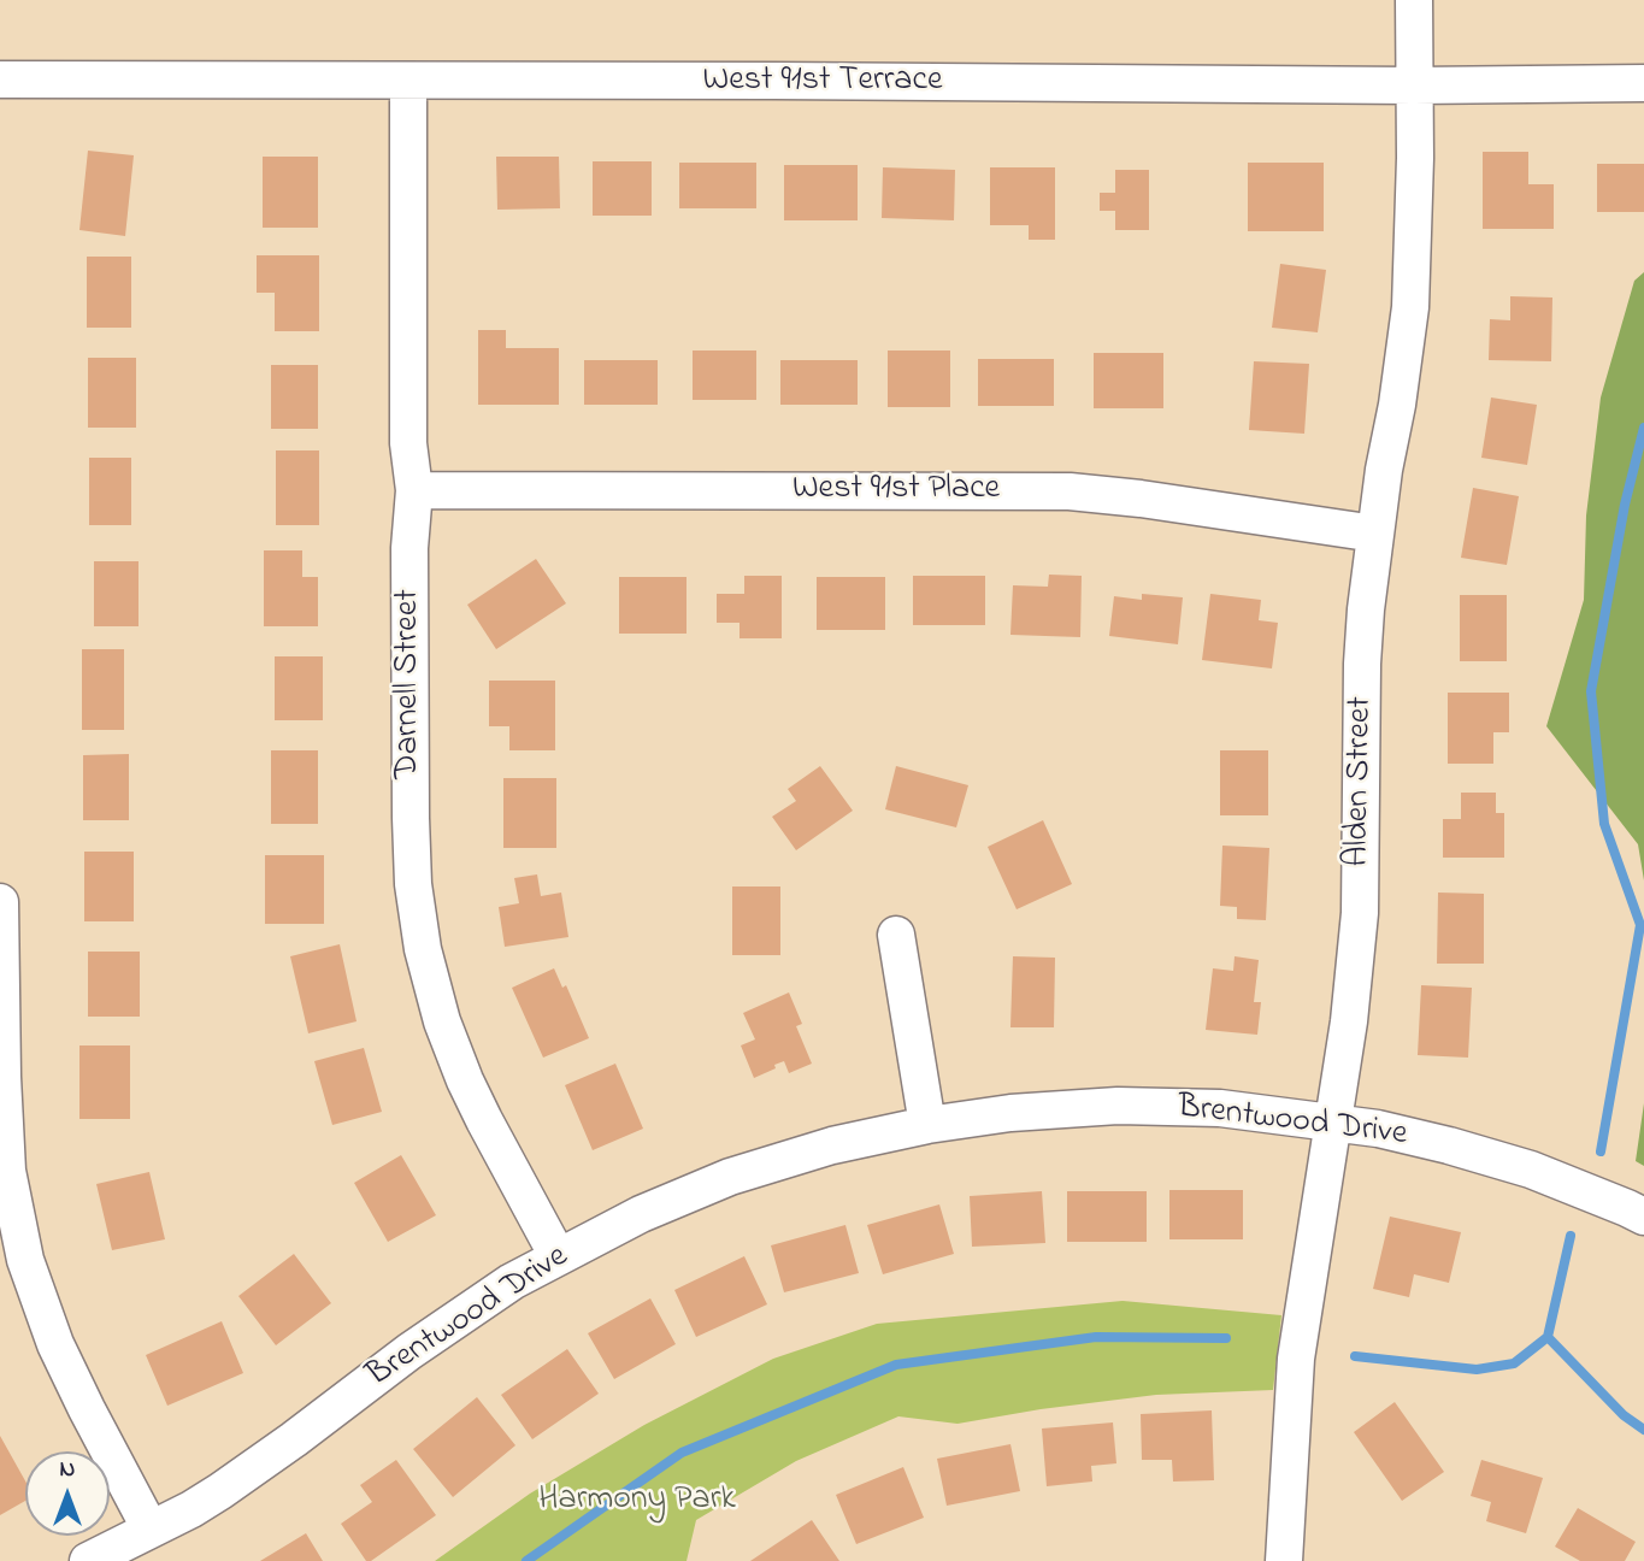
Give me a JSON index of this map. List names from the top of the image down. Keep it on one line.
{"streets":{"street":["West 91st Terrace","West 91st Place","Darnell Street","Alden Street","Brentwood Drive"]},"crossings":[["West 91st Terrace","Darnell Street"],["West 91st Terrace","Alden Street"],["West 91st Place","Darnell Street"],["West 91st Place","Alden Street"],["Darnell Street","Brentwood Drive"],["Alden Street","Brentwood Drive"]],"parks":["Harmony Park"],"north":"top"}
